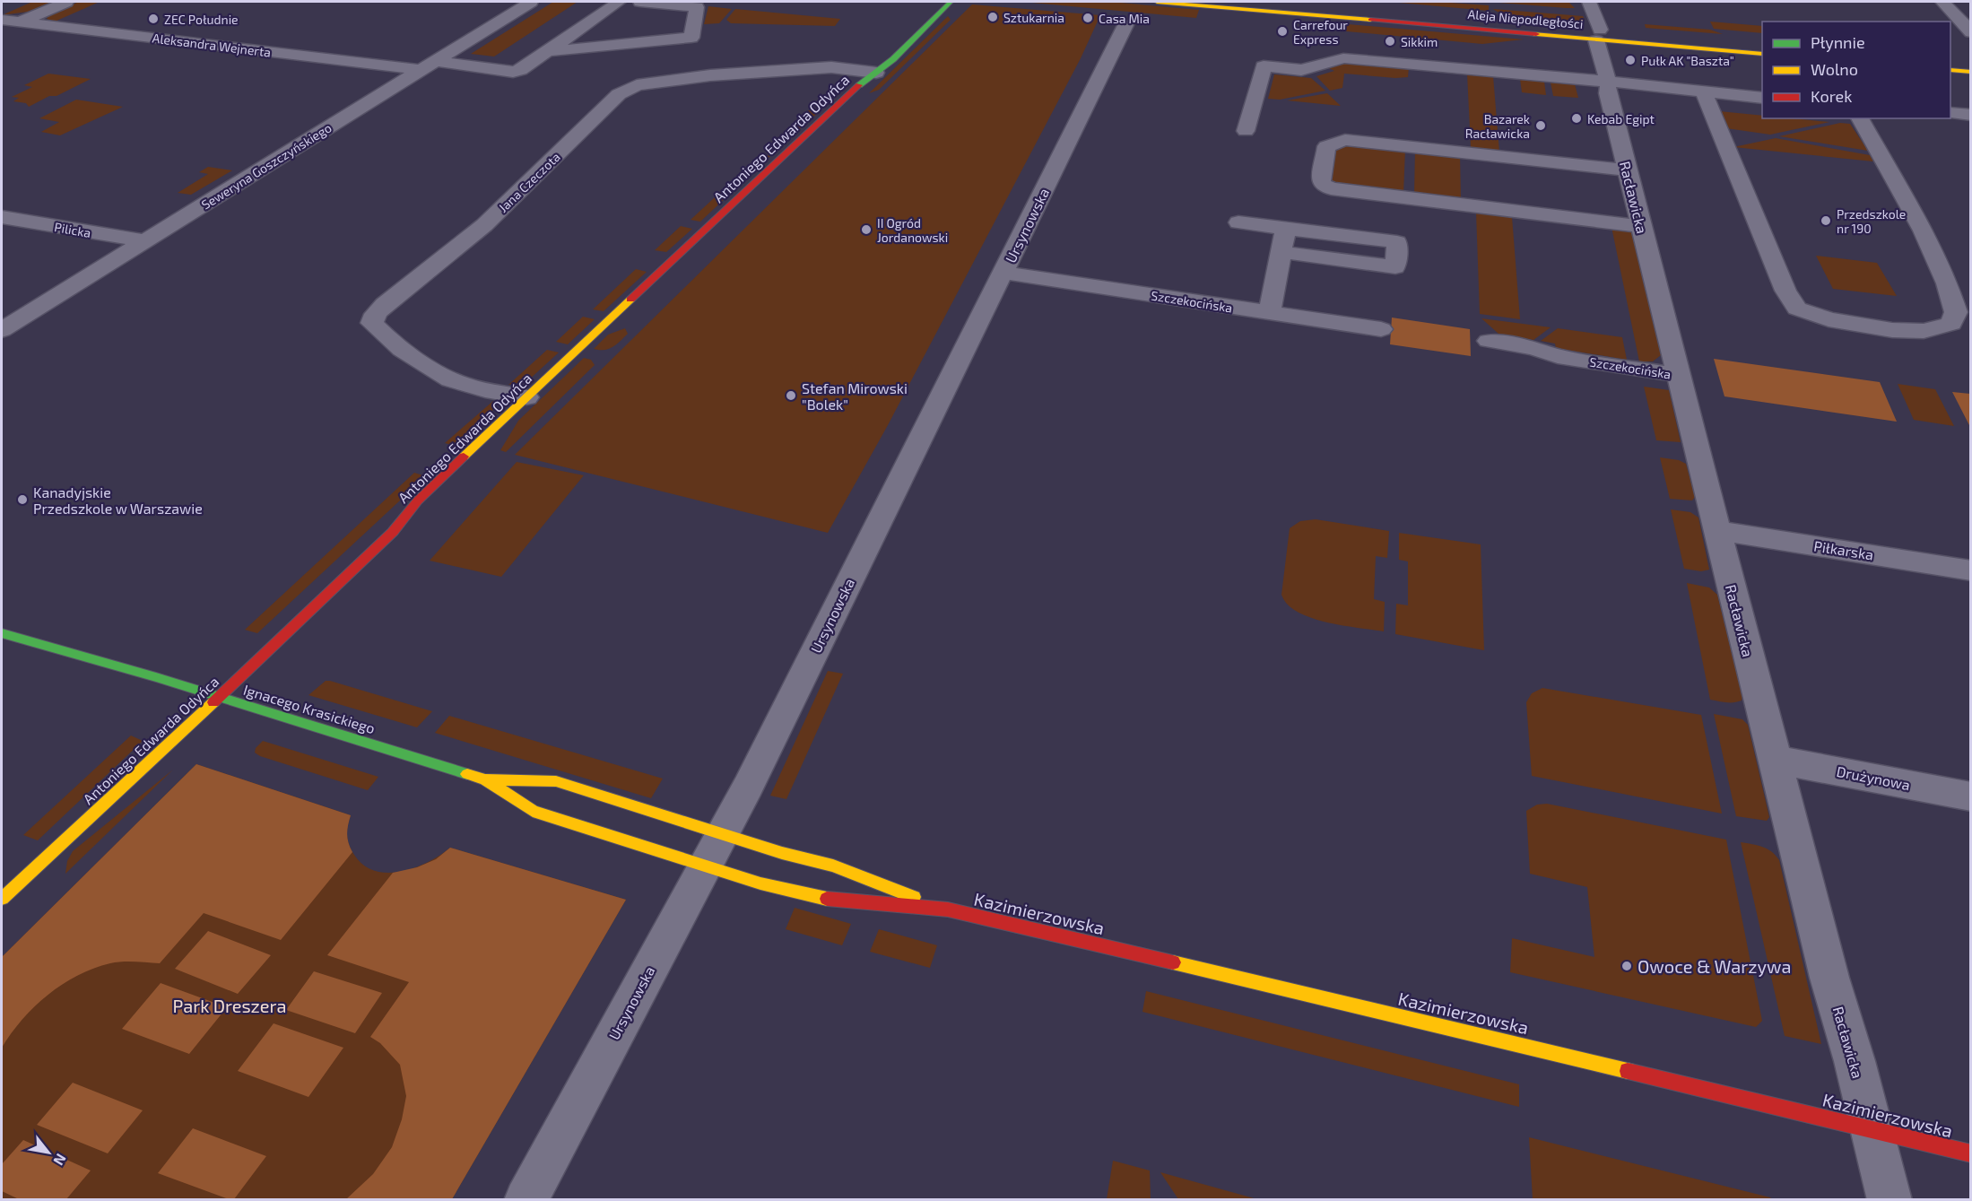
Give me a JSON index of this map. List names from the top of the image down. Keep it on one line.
{"streets":{"street":["Aleja Niepodległości","Aleksandra Wejnerta","Antoniego Edwarda Odyńca","Seweryna Goszczyńskiego","Jana Czeczota","Racławicka","Ursynowska","Pilicka","Szczekocińska","Piłkarska","Ignacego Krasickiego","Drużynowa","Kazimierzowska"]},"crossings":[["Aleja Niepodległości","Racławicka"],["Aleksandra Wejnerta","Seweryna Goszczyńskiego"],["Antoniego Edwarda Odyńca","Jana Czeczota"],["Antoniego Edwarda Odyńca","Ignacego Krasickiego"],["Seweryna Goszczyńskiego","Pilicka"],["Racławicka","Szczekocińska"],["Racławicka","Piłkarska"],["Racławicka","Drużynowa"],["Racławicka","Kazimierzowska"],["Ursynowska","Szczekocińska"],["Ursynowska","Ignacego Krasickiego"],["Ursynowska","Kazimierzowska"],["Ignacego Krasickiego","Kazimierzowska"]],"parks":["Park Dreszera"],"places":["Sztukarnia","Casa Mia","ZEC Południe","Carrefour Express","Sikkim","Pułk AK \"Baszta\"","Kebab Egipt","Bazarek Racławicka","Przedszkole nr 190","II Ogród Jordanowski","Stefan Mirowski \"Bolek\"","Kanadyjskie Przedszkole w Warszawie","Owoce & Warzywa"],"legend":["Płynnie","Wolno","Korek"],"north":"bottom right"}
